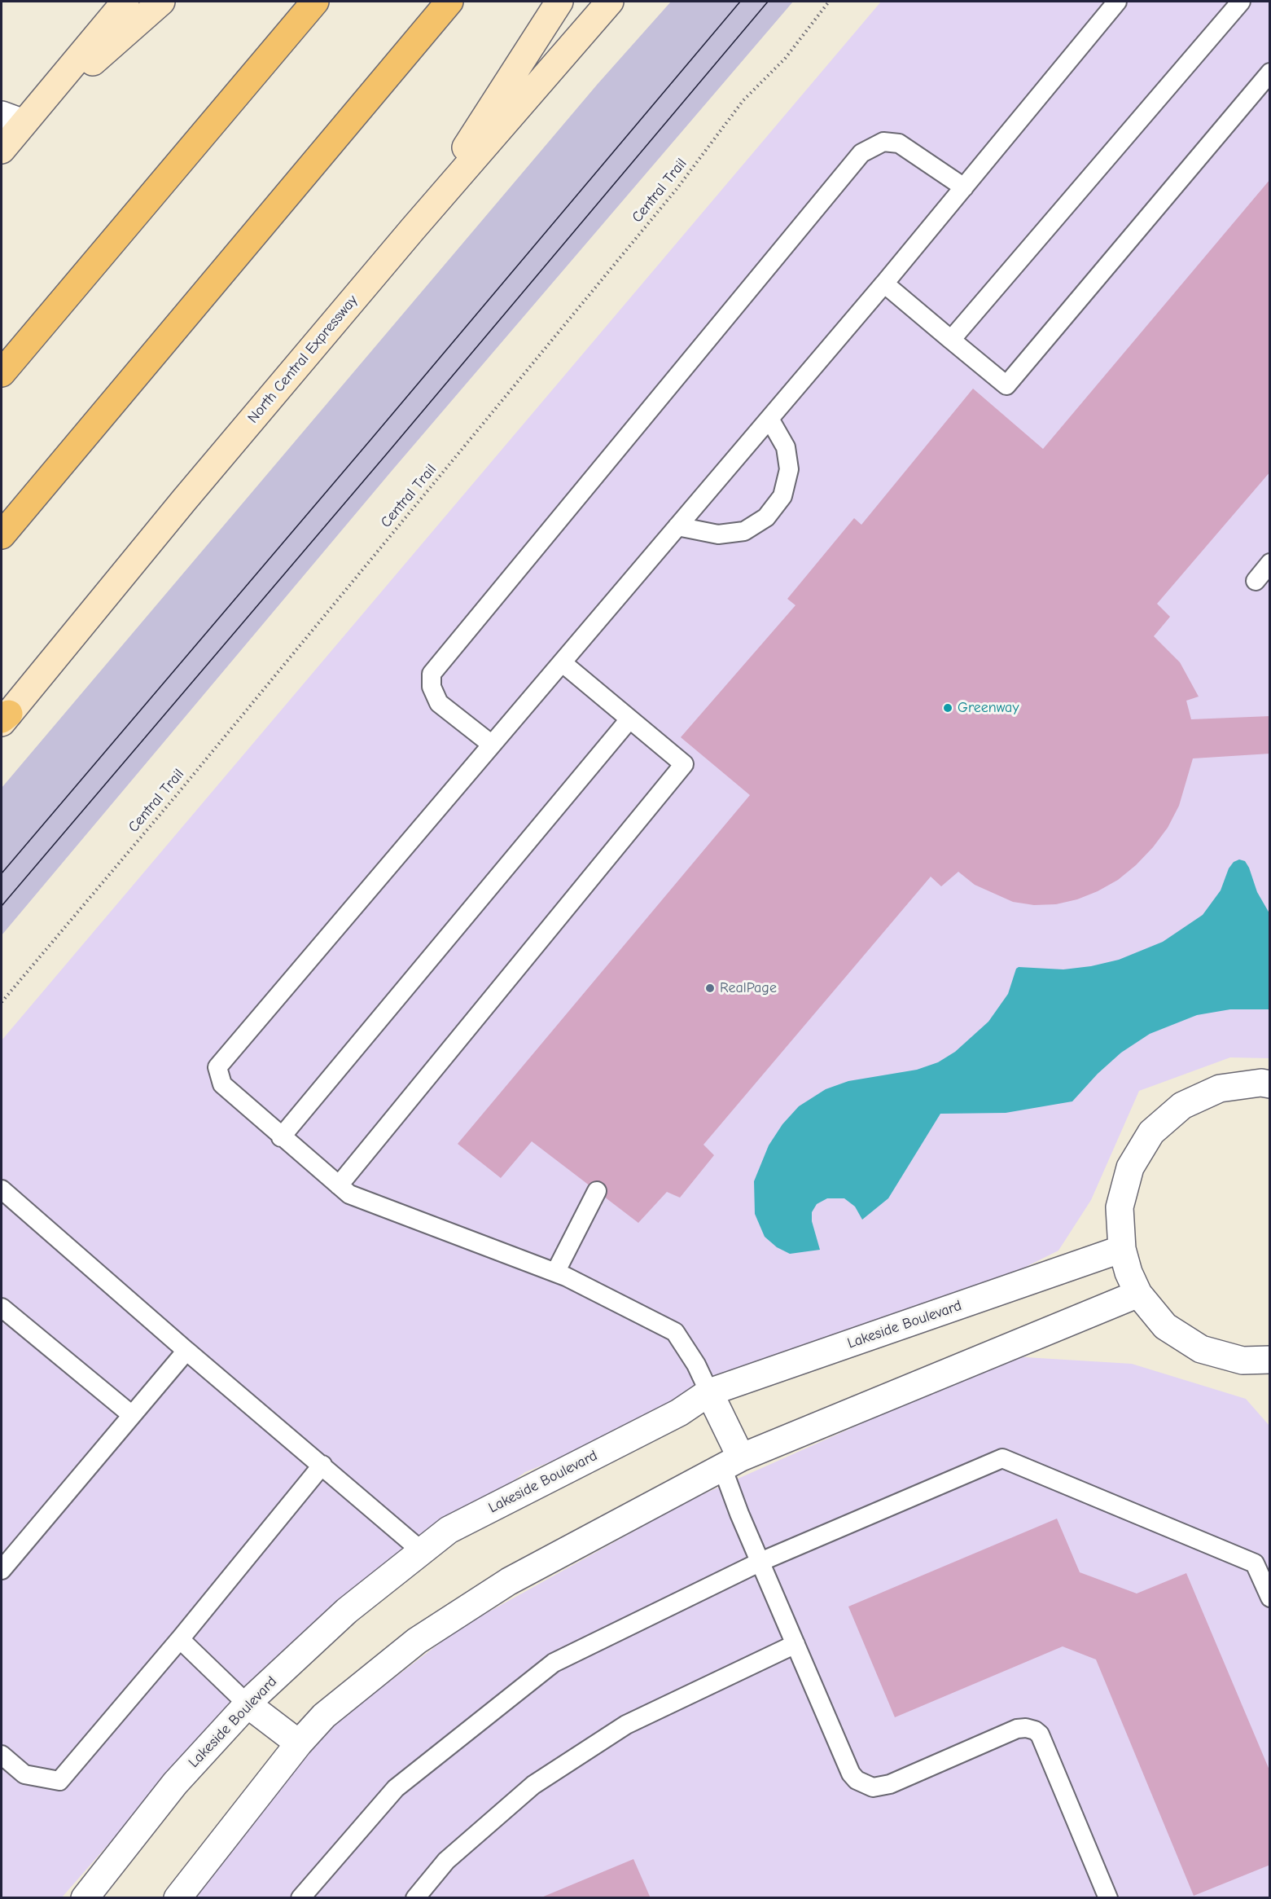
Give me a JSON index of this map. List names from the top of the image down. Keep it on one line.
{"streets":{"main road":["North Central Expressway"],"street":["Lakeside Boulevard"],"path":["Central Trail"]},"places":["Greenway","RealPage"]}
